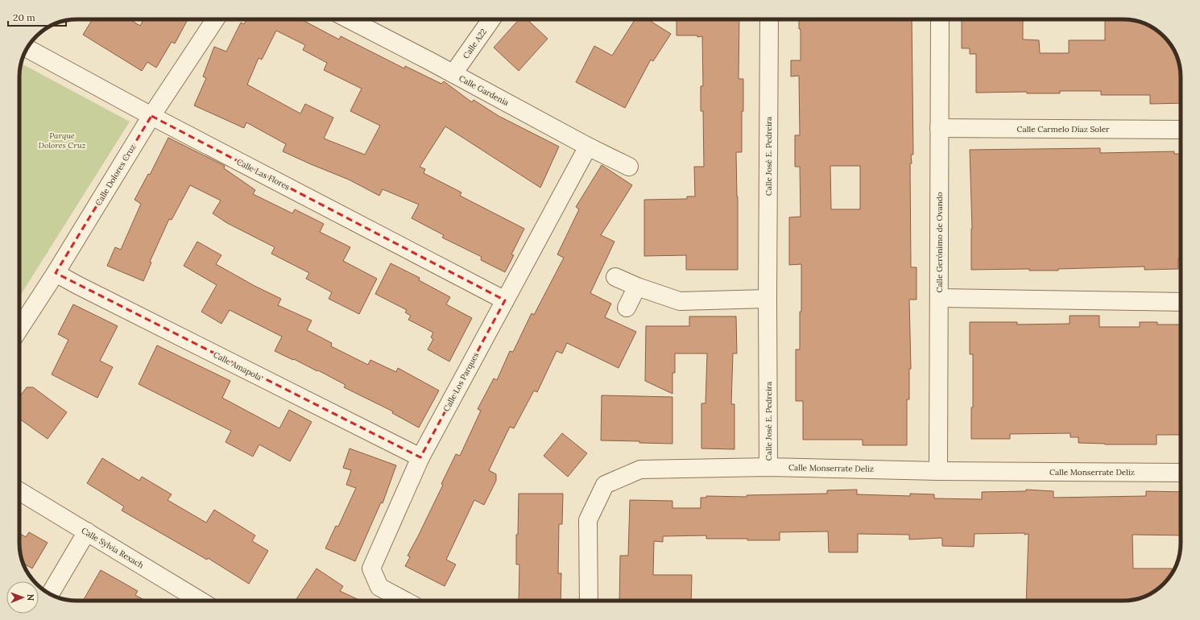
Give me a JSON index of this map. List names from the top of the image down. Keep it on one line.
{"streets":{"street":["Calle A22","Calle Gardenia","Calle Carmelo Díaz Soler","Calle José E. Pedreira","Calle Las Flores","Calle Dolores Cruz","Calle Gerónimo de Ovando","Calle Amapola","Calle Los Parques","Calle Monserrate Deliz","Calle Sylvia Rexach"]},"crossings":[["Calle A22","Calle Gardenia"],["Calle Gardenia","Calle Los Parques"],["Calle Carmelo Díaz Soler","Calle Gerónimo de Ovando"],["Calle José E. Pedreira","Calle Monserrate Deliz"],["Calle Las Flores","Calle Dolores Cruz"],["Calle Las Flores","Calle Los Parques"],["Calle Dolores Cruz","Calle Amapola"],["Calle Gerónimo de Ovando","Calle Monserrate Deliz"],["Calle Amapola","Calle Los Parques"]],"parks":["Parque Dolores Cruz"],"scale_bar":"20 m","north":"right"}
